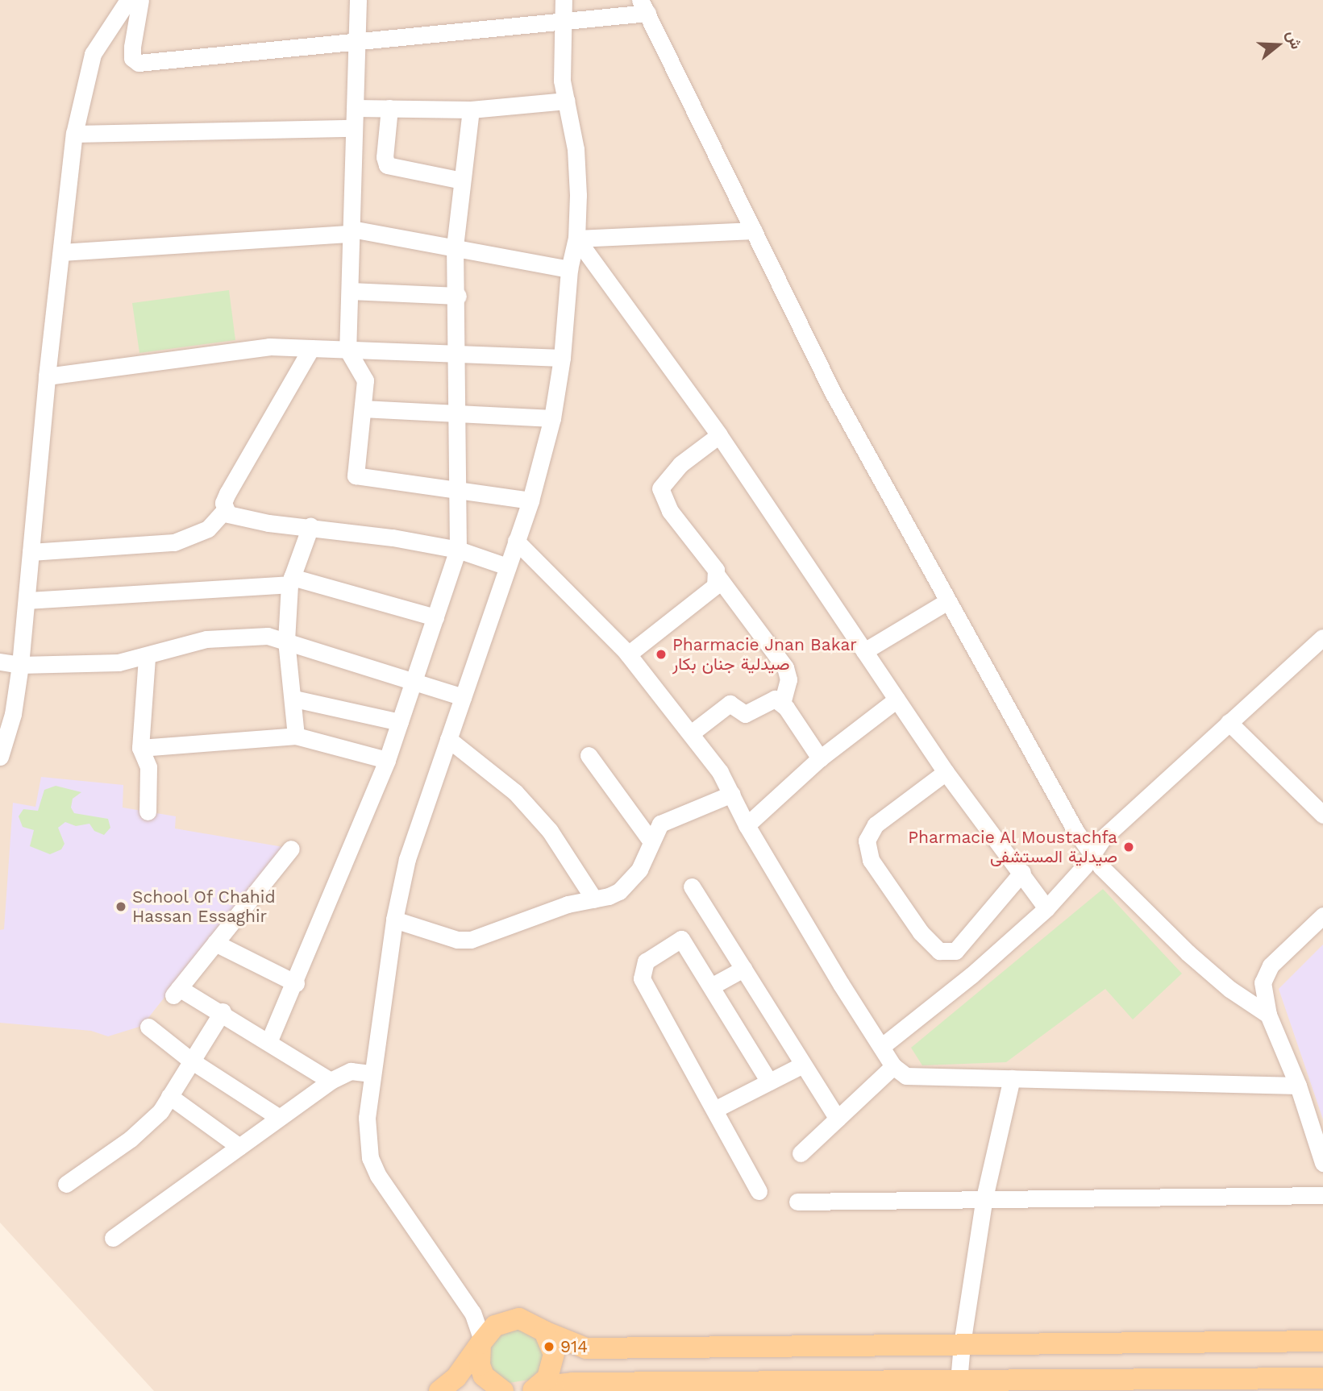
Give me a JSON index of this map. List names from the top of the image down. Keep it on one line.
{"places":["Pharmacie Jnan Bakar صيدلية جنان بكار","Pharmacie Al Moustachfa صيدلية المستشفى","School Of Chahid Hassan Essaghir","914"],"north":"right"}
